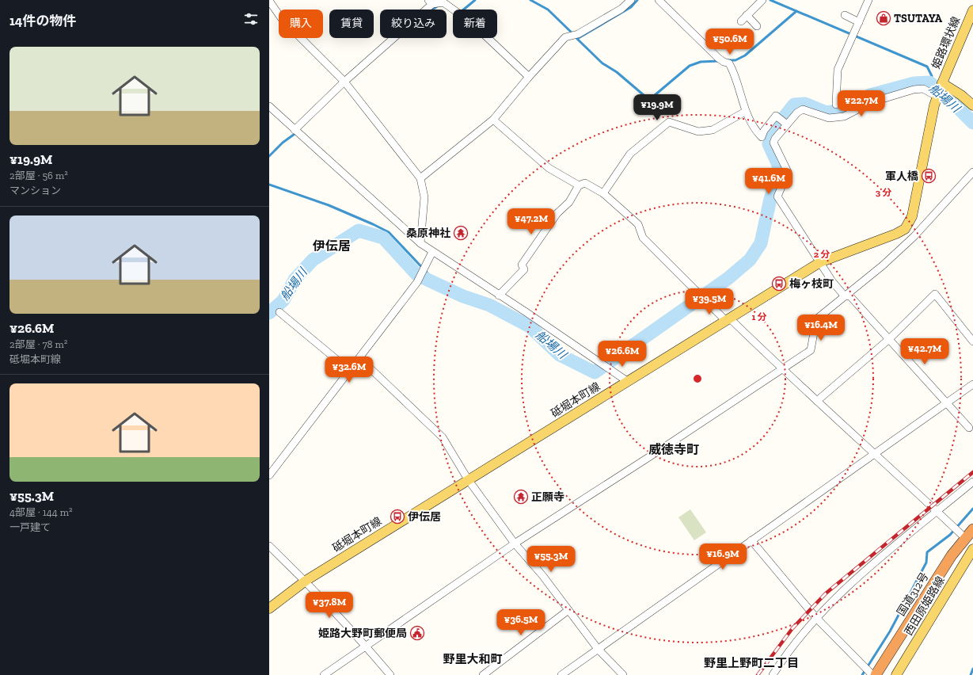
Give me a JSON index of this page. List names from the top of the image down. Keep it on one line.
{"streets":{"highway":["国道312号"],"main road":["姫路環状線","砥堀本町線","西田原姫路線"]},"districts":["伊伝居","威徳寺町","野里大和町","野里上野町二丁目"],"water":["船場川"],"places":{"shop":["TSUTAYA"],"bus stop":["軍人橋","梅ヶ枝町","伊伝居"],"temple":["桑原神社","正願寺"],"public building":["姫路大野町郵便局"]},"page":{"heading":"14件の物件","chip":["購入","賃貸","絞り込み","新着"],"price":["¥50.6M","¥22.7M","¥19.9M","¥41.6M","¥47.2M","¥39.5M","¥16.4M","¥42.7M","¥26.6M","¥32.6M","¥16.9M","¥55.3M","¥37.8M","¥36.5M"],"list":[{"name":"¥19.9M","note":"2部屋 · 56 m² · マンション"},{"name":"¥26.6M","note":"2部屋 · 78 m² · 砥堀本町線"},{"name":"¥55.3M","note":"4部屋 · 144 m² · 一戸建て"}]},"rings":["3 分","2 分","1 分"]}
